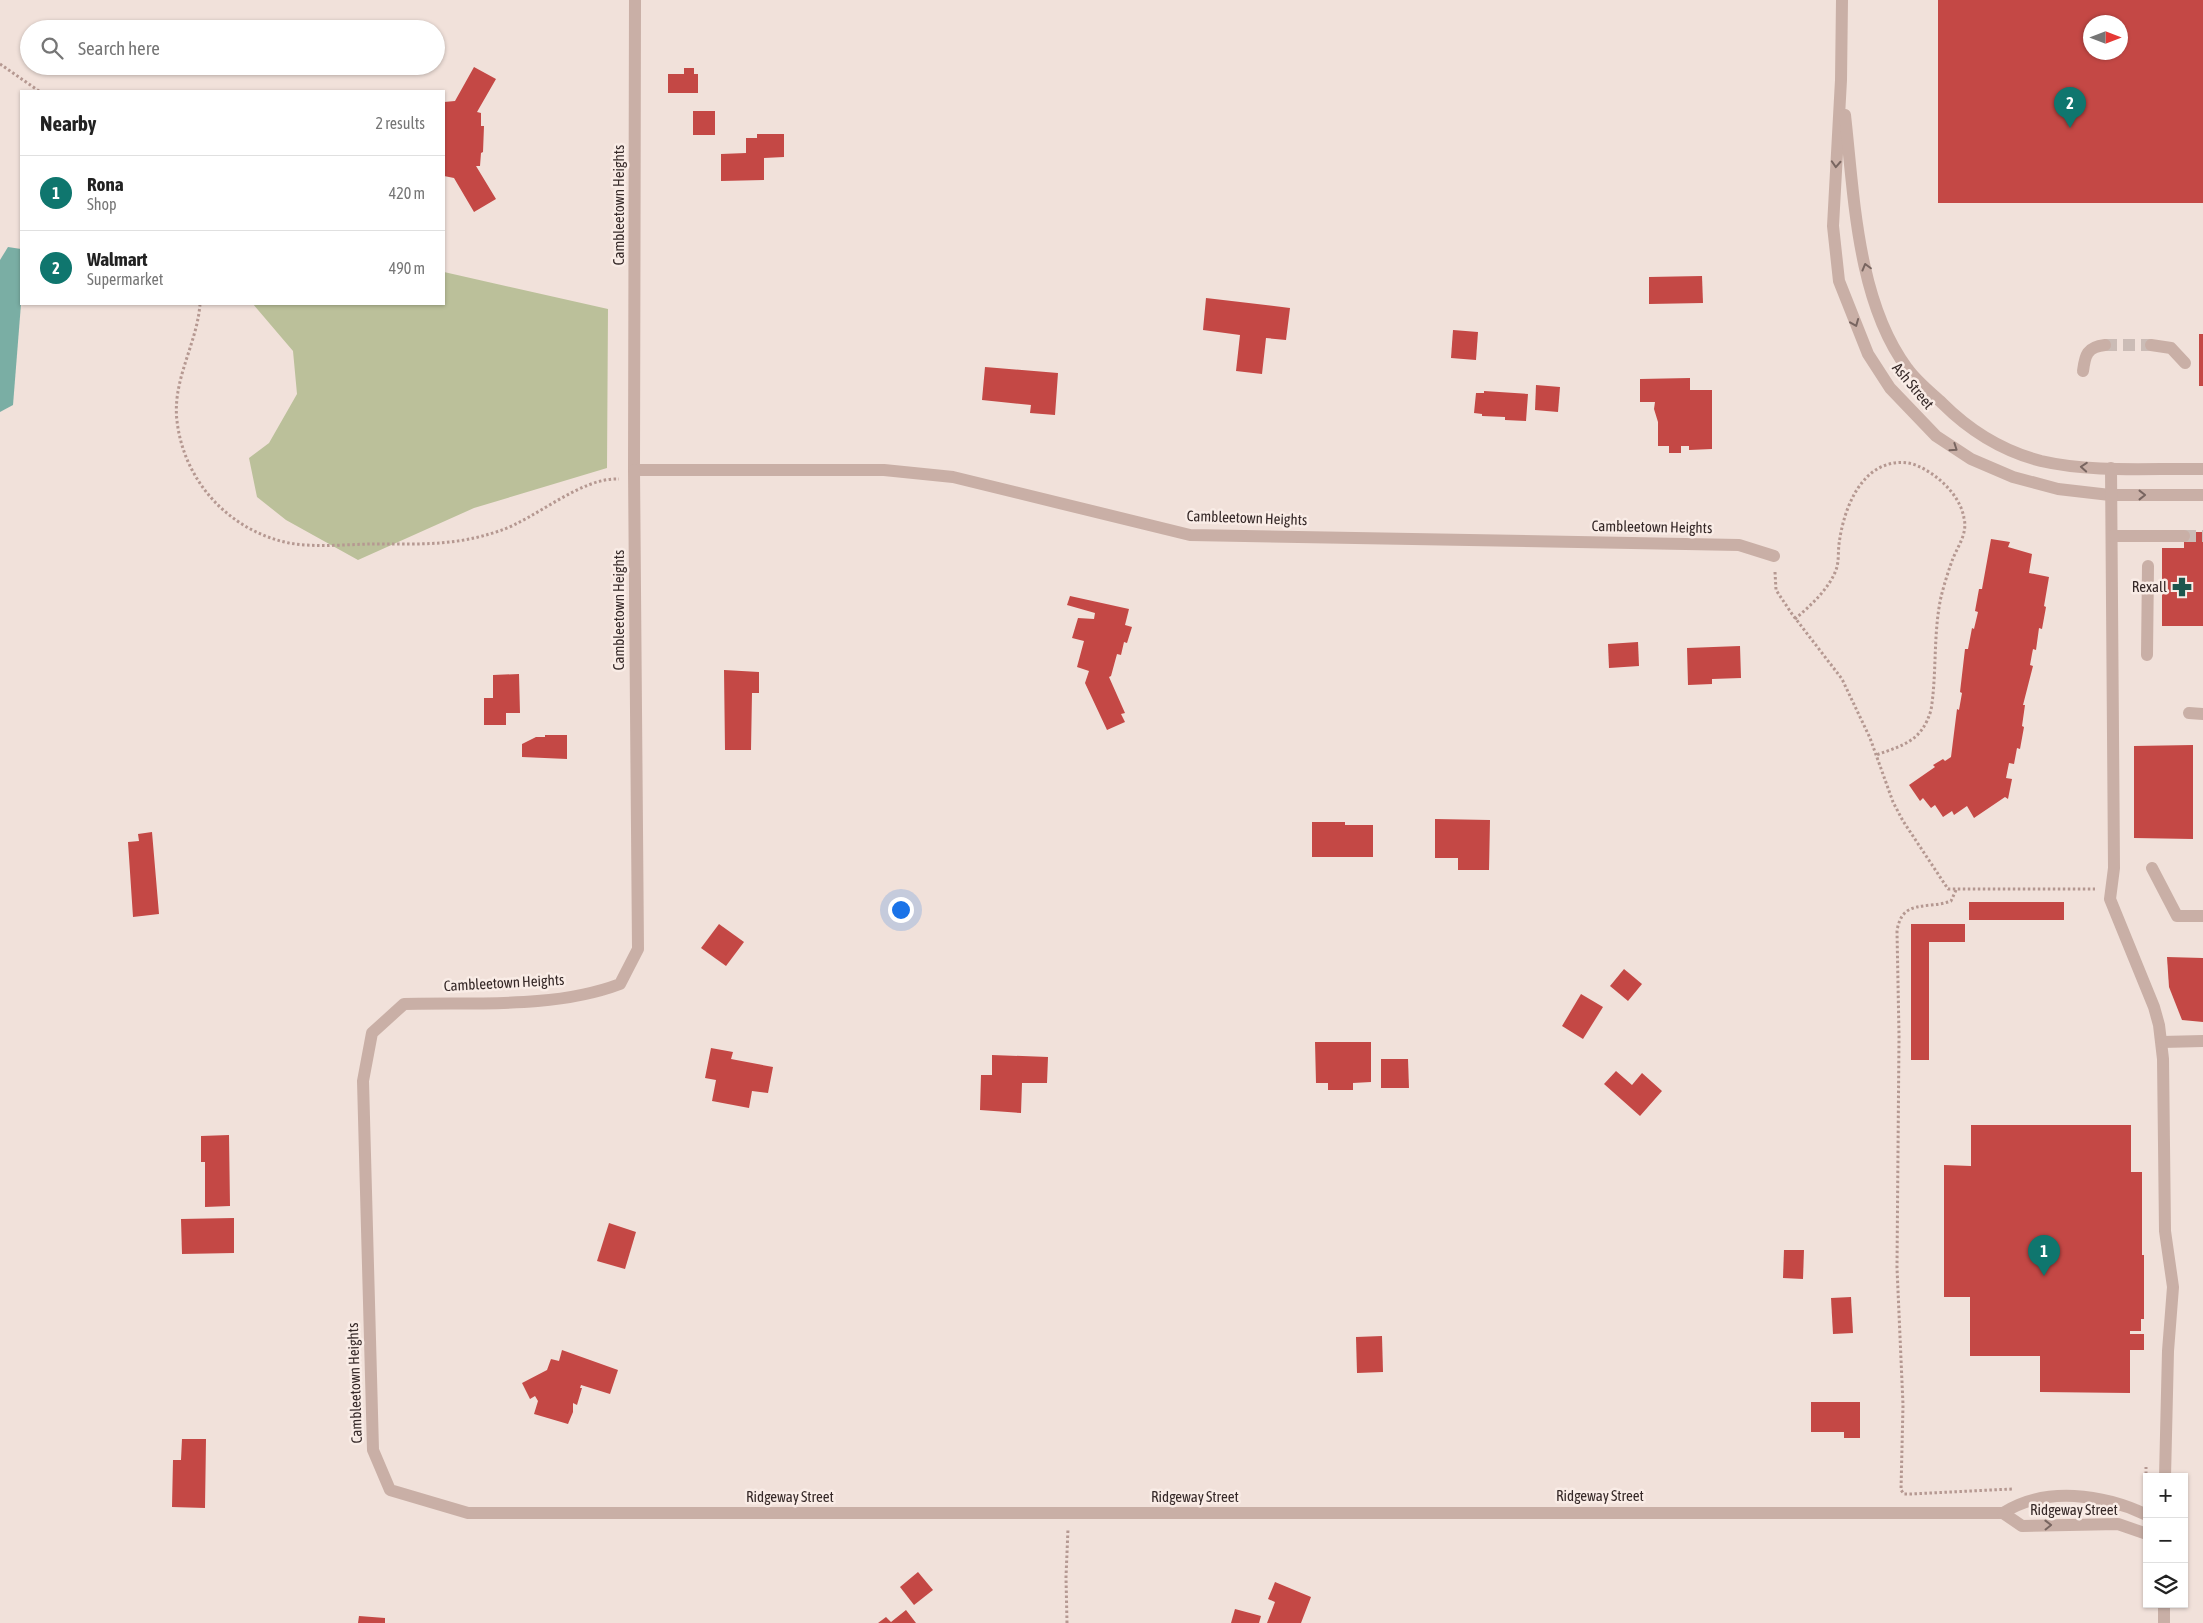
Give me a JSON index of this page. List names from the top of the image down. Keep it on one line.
{"streets":{"street":["Cambleetown Heights","Ash Street","Ridgeway Street"]},"crossings":[["Cambleetown Heights","Ridgeway Street"]],"places":{"pharmacy":["Rexall"]},"north":"right","page":{"search":"Search here","pins":["2","1"],"heading":["Nearby","2 results"],"list":[{"mark":"1","name":"Rona","note":"Shop","value":"420 m"},{"mark":"2","name":"Walmart","note":"Supermarket","value":"490 m"}],"map_buttons":["+","−"]}}
